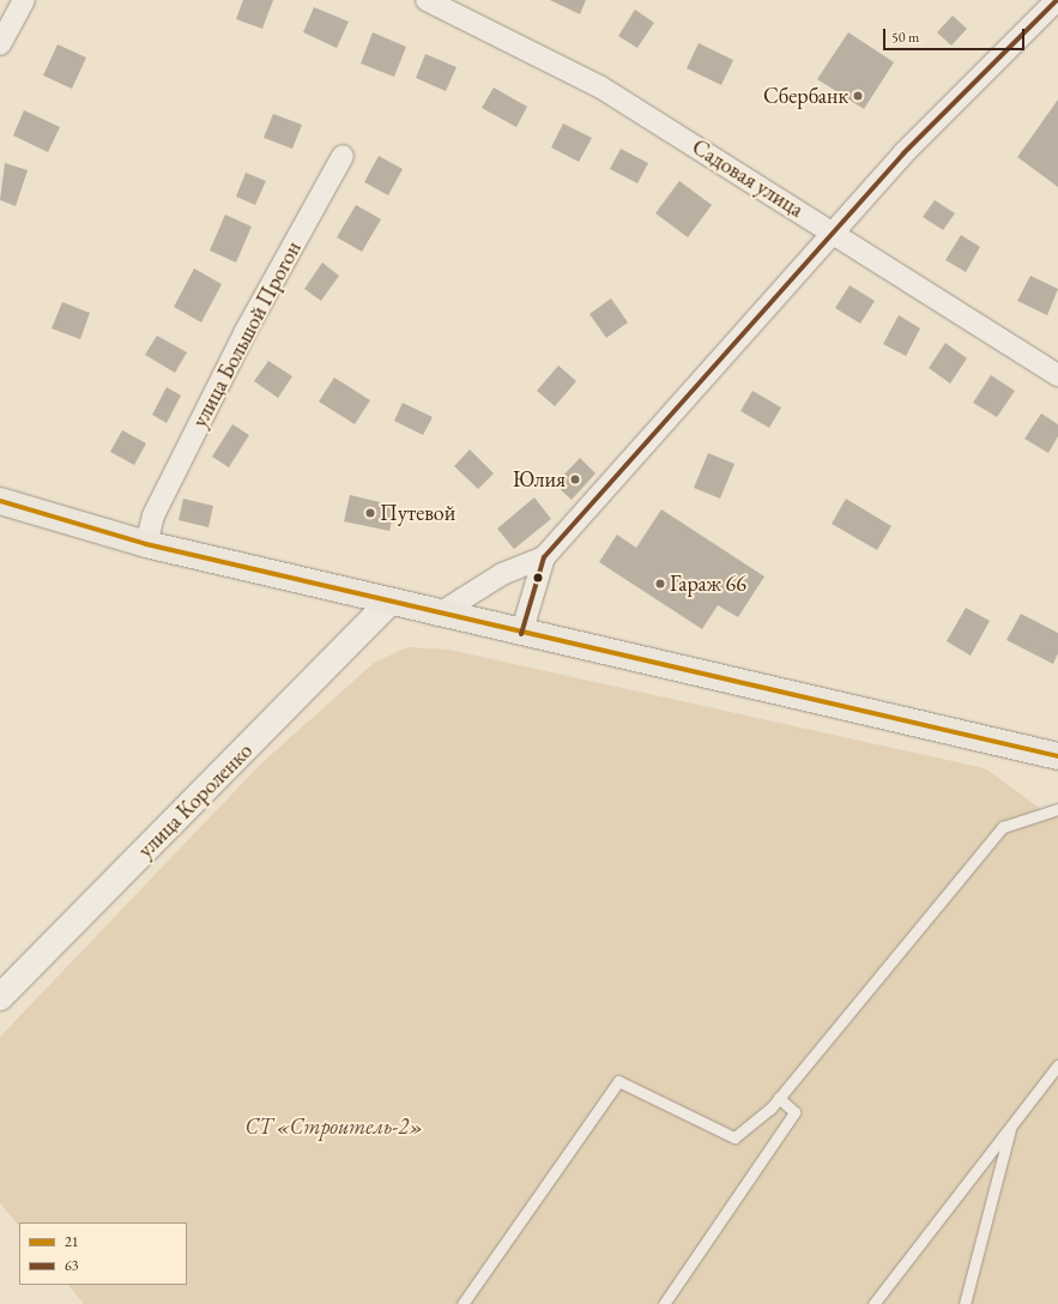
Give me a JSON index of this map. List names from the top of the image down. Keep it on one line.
{"streets":{"street":["Садовая улица","улица Большой Прогон","улица Короленко"]},"parks":["СТ «Строитель-2»"],"places":["Сбербанк","Юлия","Путевой","Гараж 66"],"lines":["transit line 63","transit line 21"],"legend":["21","63"],"scale_bar":"50 m"}
